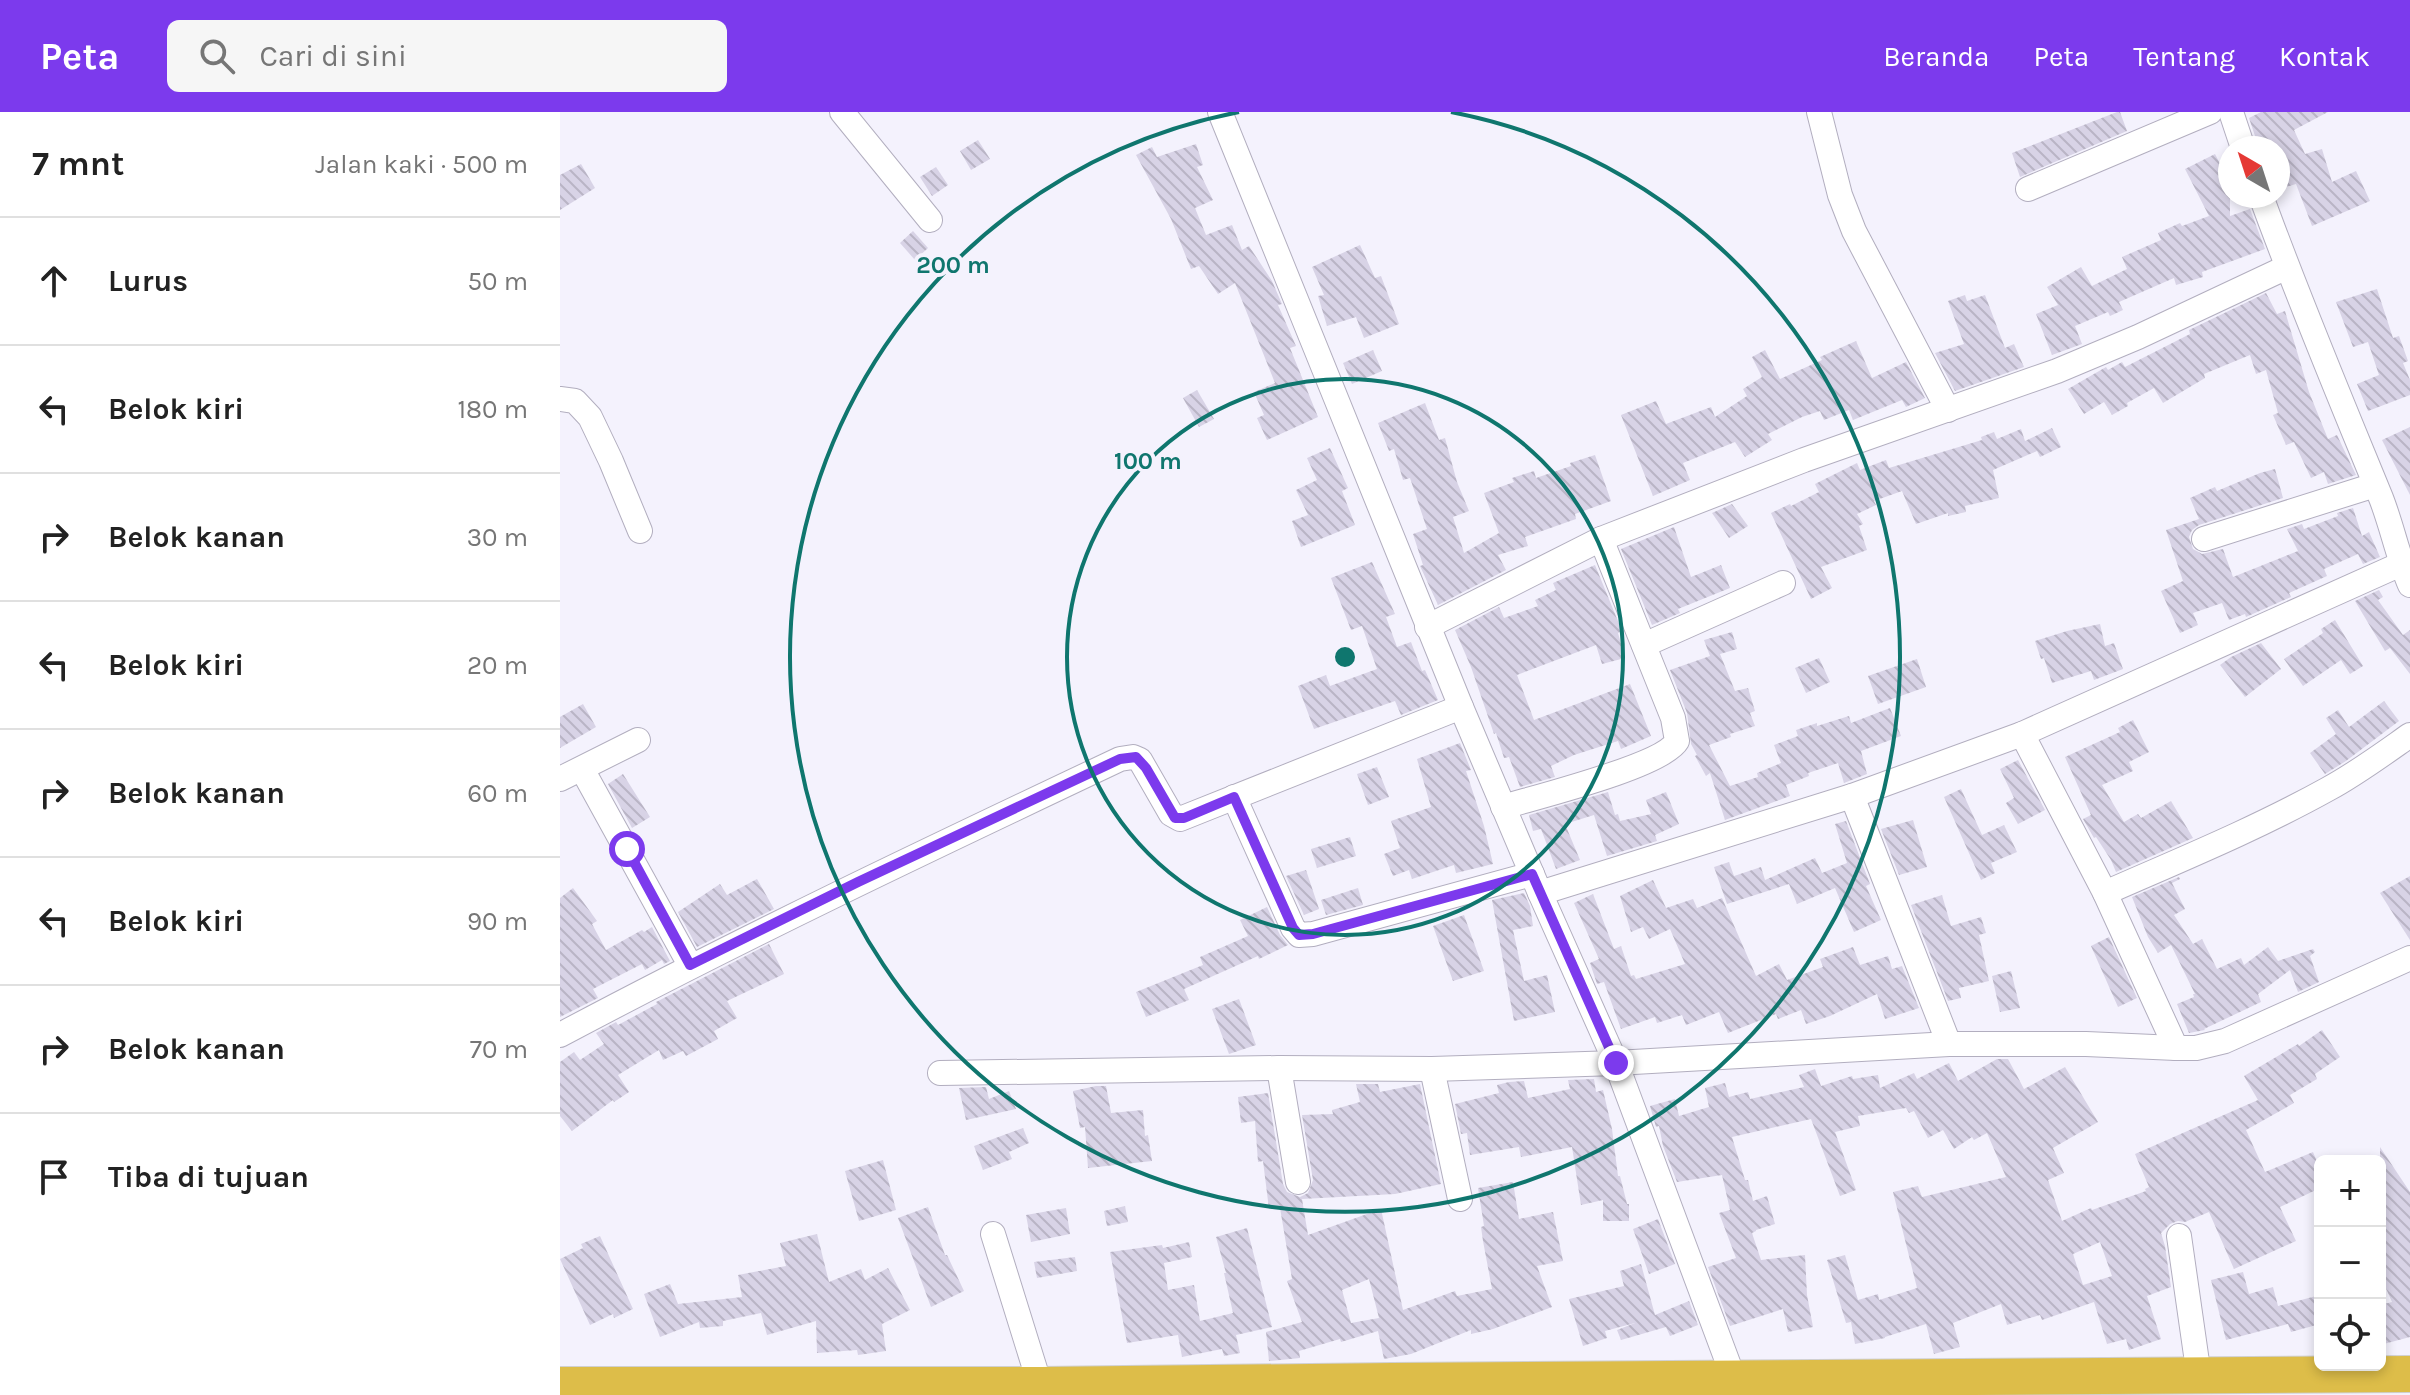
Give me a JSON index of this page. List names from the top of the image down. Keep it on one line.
{"north":"top left","page":{"header":"Peta","search":"Cari di sini","nav":["Beranda","Peta","Tentang","Kontak"],"heading":["7 mnt","Jalan kaki · 500 m"],"list":[["Lurus","50 m"],["Belok kiri","180 m"],["Belok kanan","30 m"],["Belok kiri","20 m"],["Belok kanan","60 m"],["Belok kiri","90 m"],["Belok kanan","70 m"],"Tiba di tujuan"],"map_buttons":["+","−"]},"rings":["200 m","100 m"]}
